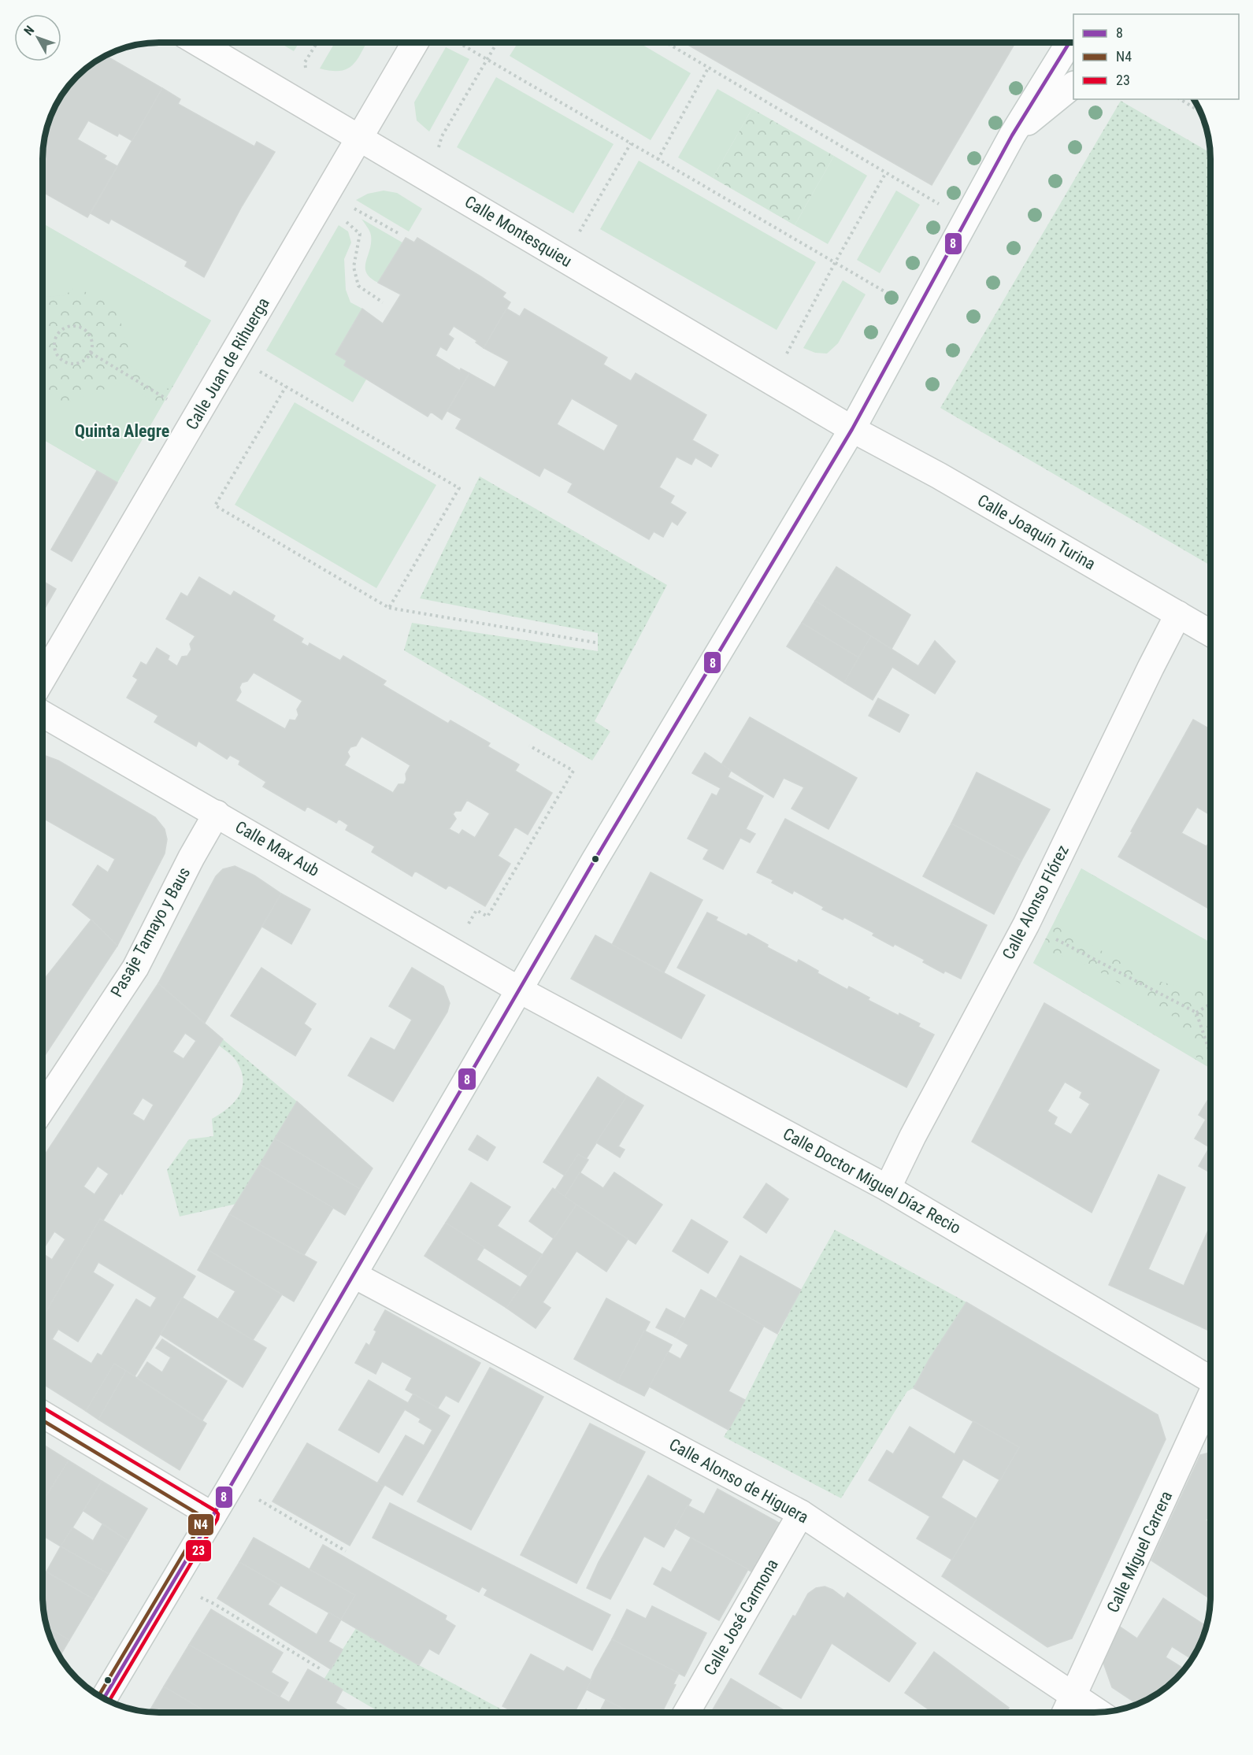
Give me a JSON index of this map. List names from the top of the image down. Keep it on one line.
{"streets":{"street":["Calle Montesquieu","Calle Juan de Rihuerga","Calle Joaquín Turina","Calle Max Aub","Calle Alonso Flórez","Pasaje Tamayo y Baus","Calle Doctor Miguel Díaz Recio","Calle Alonso de Higuera","Calle Miguel Carrera","Calle José Carmona"]},"crossings":[["Calle Montesquieu","Calle Juan de Rihuerga"],["Calle Montesquieu","Calle Joaquín Turina"],["Calle Joaquín Turina","Calle Alonso Flórez"],["Calle Max Aub","Pasaje Tamayo y Baus"],["Calle Max Aub","Calle Doctor Miguel Díaz Recio"],["Calle Alonso Flórez","Calle Doctor Miguel Díaz Recio"],["Calle Alonso de Higuera","Calle Miguel Carrera"],["Calle Alonso de Higuera","Calle José Carmona"]],"districts":["Quinta Alegre"],"lines":["transit line 8","transit line 23","transit line N4"],"legend":["8","N4","23"],"north":"top left"}
